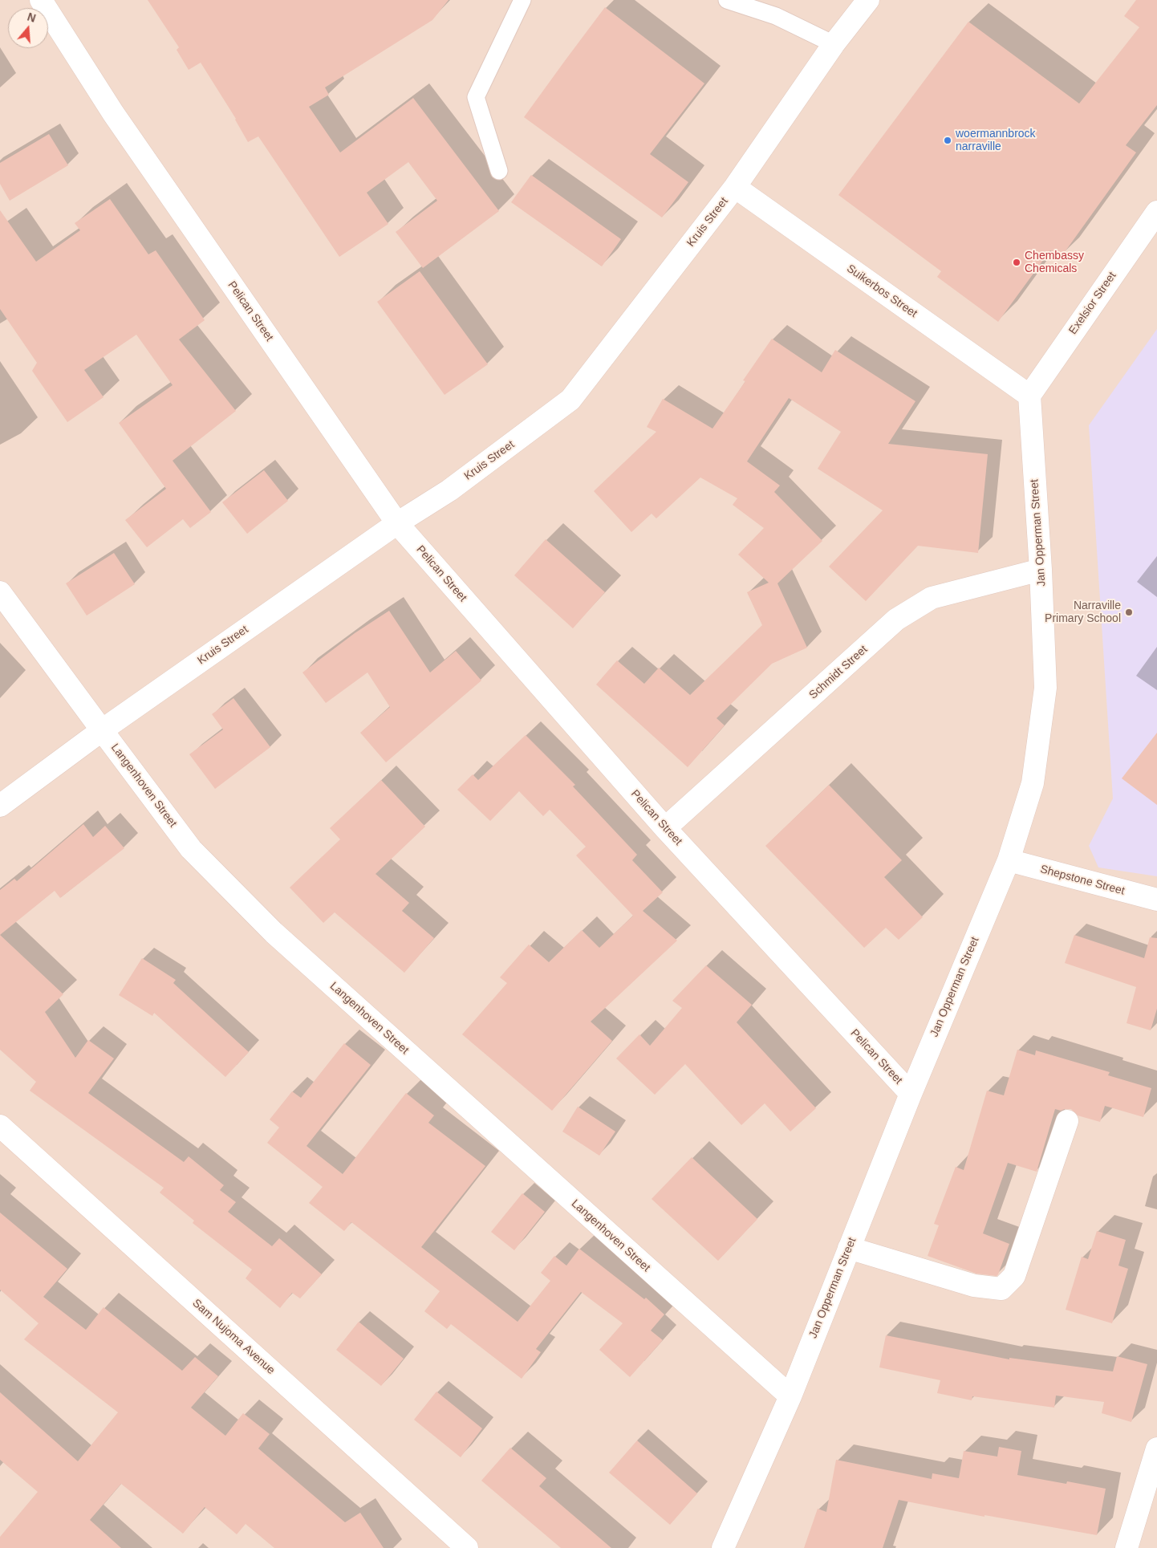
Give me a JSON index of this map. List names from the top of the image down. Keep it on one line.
{"streets":{"street":["Kruis Street","Suikerbos Street","Exelsior Street","Pelican Street","Jan Opperman Street","Schmidt Street","Langenhoven Street","Shepstone Street","Sam Nujoma Avenue"]},"crossings":[["Kruis Street","Suikerbos Street"],["Kruis Street","Pelican Street"],["Kruis Street","Langenhoven Street"],["Suikerbos Street","Exelsior Street"],["Suikerbos Street","Jan Opperman Street"],["Exelsior Street","Jan Opperman Street"],["Pelican Street","Jan Opperman Street"],["Pelican Street","Schmidt Street"],["Jan Opperman Street","Schmidt Street"],["Jan Opperman Street","Langenhoven Street"],["Jan Opperman Street","Shepstone Street"]],"places":["woermannbrock narraville","Chembassy Chemicals","Narraville Primary School"],"north":"top"}
